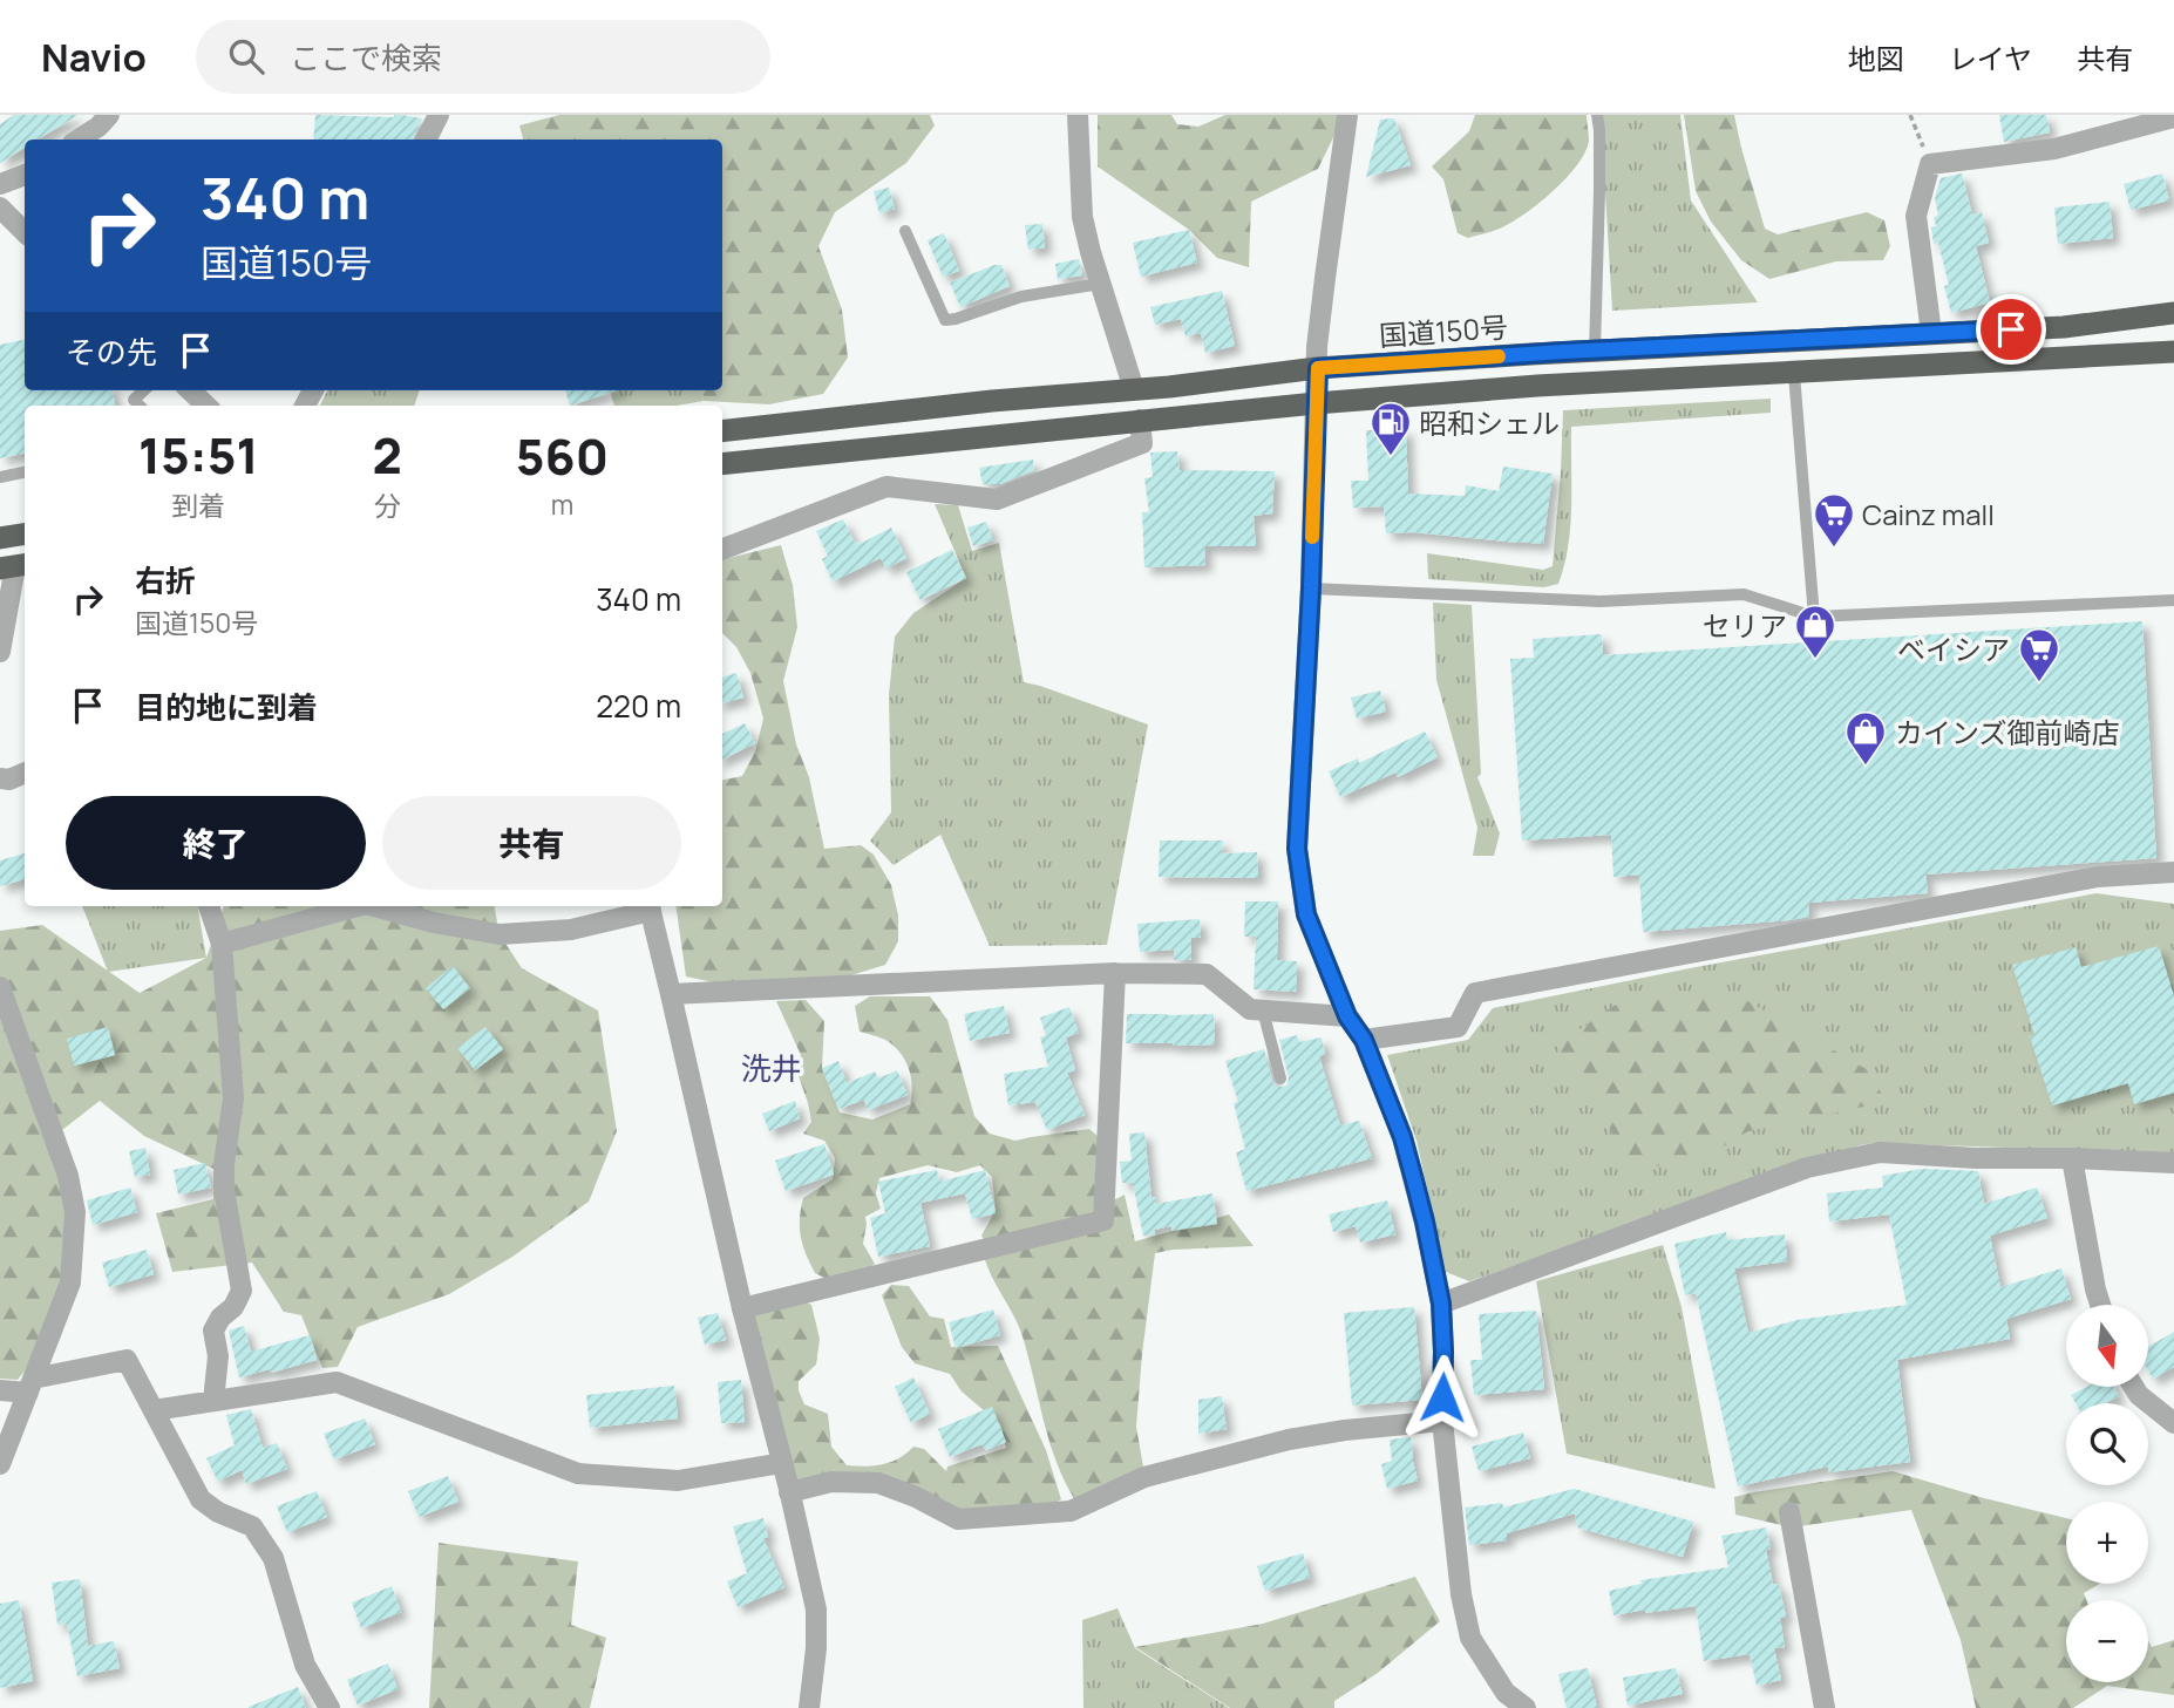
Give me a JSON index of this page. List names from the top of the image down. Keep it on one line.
{"streets":{"highway":["国道150号"]},"districts":["洗井"],"places":{"fuel station":["昭和シェル"],"supermarket":["Cainz mall","ベイシア"],"shop":["セリア","カインズ御前崎店"]},"north":"bottom","page":{"header":"Navio","search":"ここで検索","nav":["地図","レイヤ","共有"],"turn":["340 m","国道150号"],"then":"その先","eta":["15:51","到着","2","分","560","m"],"list":[{"name":"右折","note":"国道150号","value":"340 m"},{"name":"目的地に到着","value":"220 m"}],"buttons":["終了","共有"],"map_buttons":["+","−"]}}
